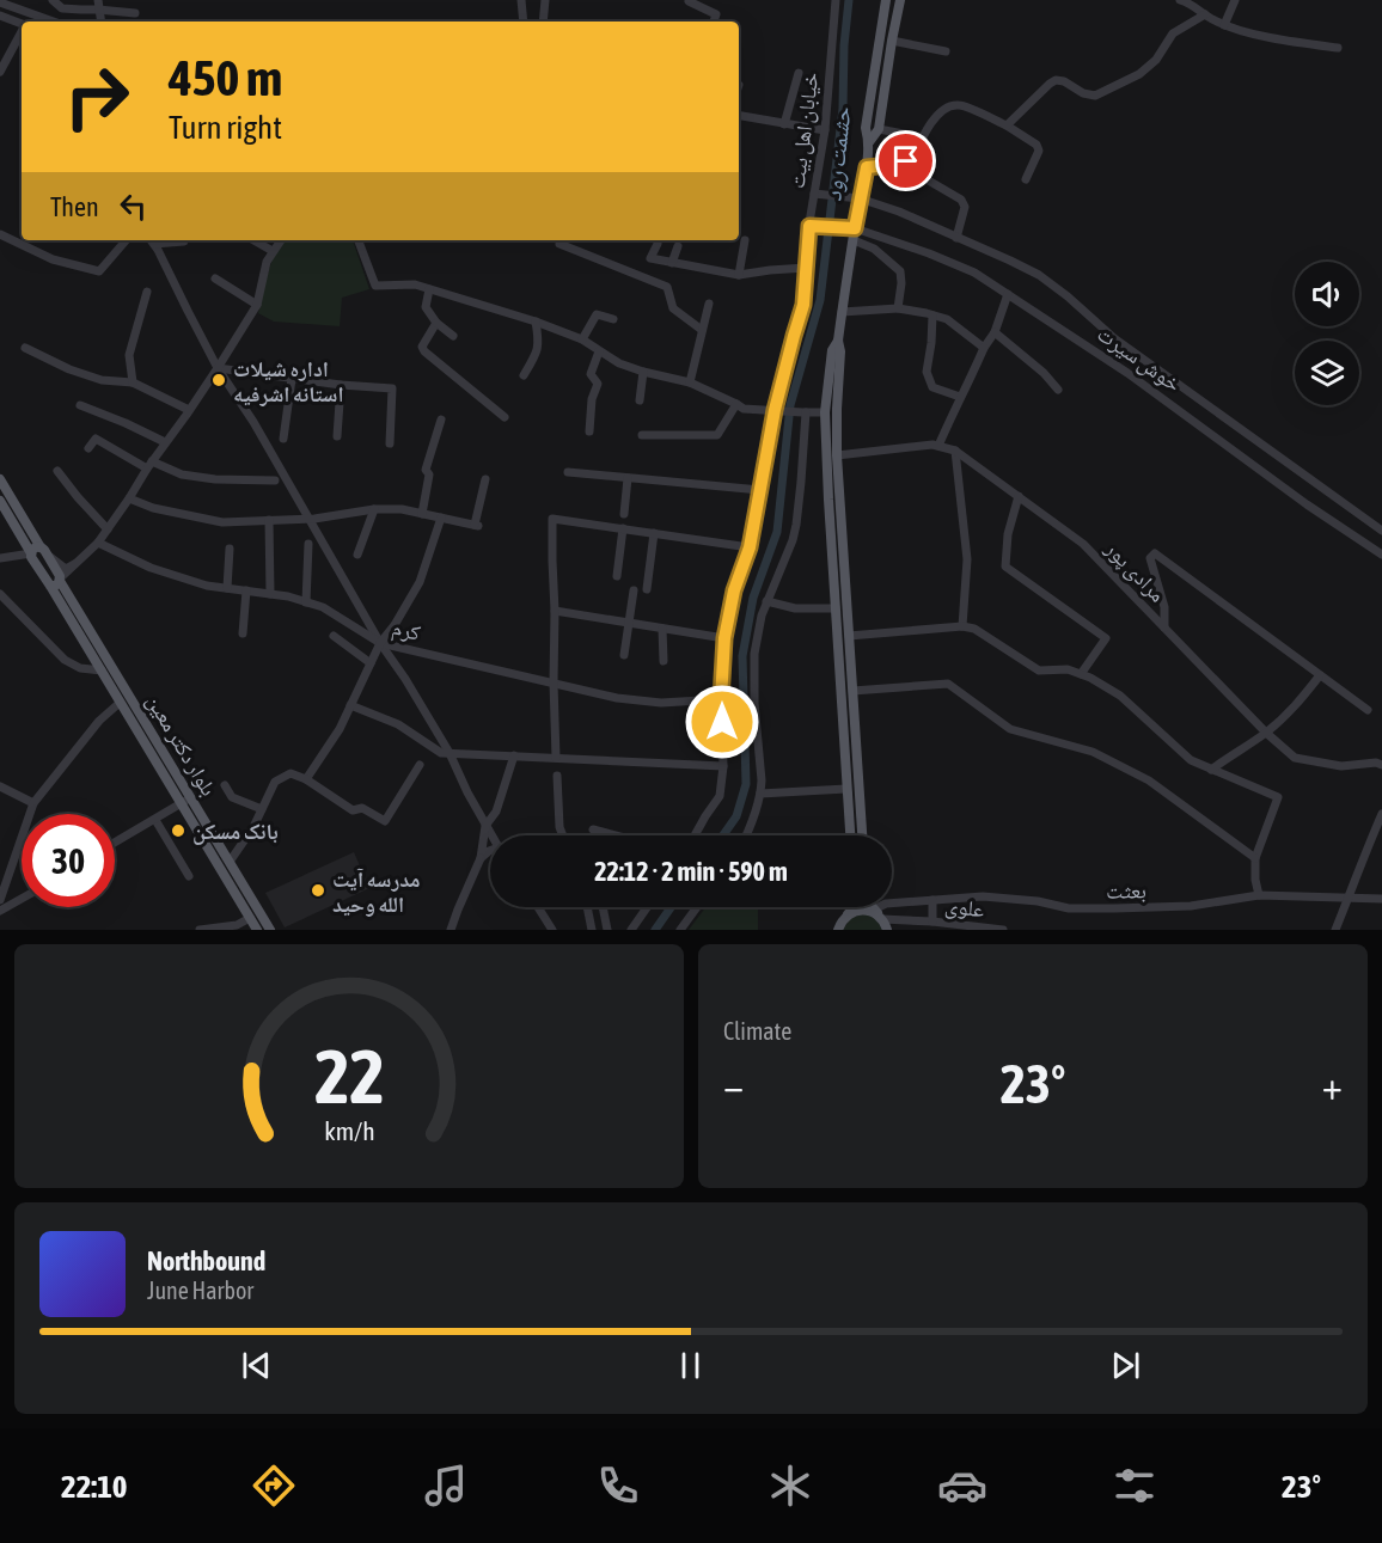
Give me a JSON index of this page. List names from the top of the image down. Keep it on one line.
{"streets":{"main road":["بلوار دکتر معین"],"street":["خیابان اهل بیت","خوش سیرت","مرادی پور","کرم","بعثت","علوی"]},"crossings":[["خیابان اهل بیت","خوش سیرت"],["خیابان اهل بیت","کرم"],["بعثت","علوی"]],"water":["حشمت رود"],"places":["اداره شیلات استانه اشرفیه","بانک مسکن","مدرسه آیت الله وحید"],"page":{"turn":["450 m","Turn right"],"then":"Then","limit":"30","trip":"22:12 · 2 min · 590 m","tile":"Climate","heat":["−","23°","+"],"song":["Northbound","June Harbor"],"tabs":["22:10","23°"],"gauge":["22","km/h"]}}
